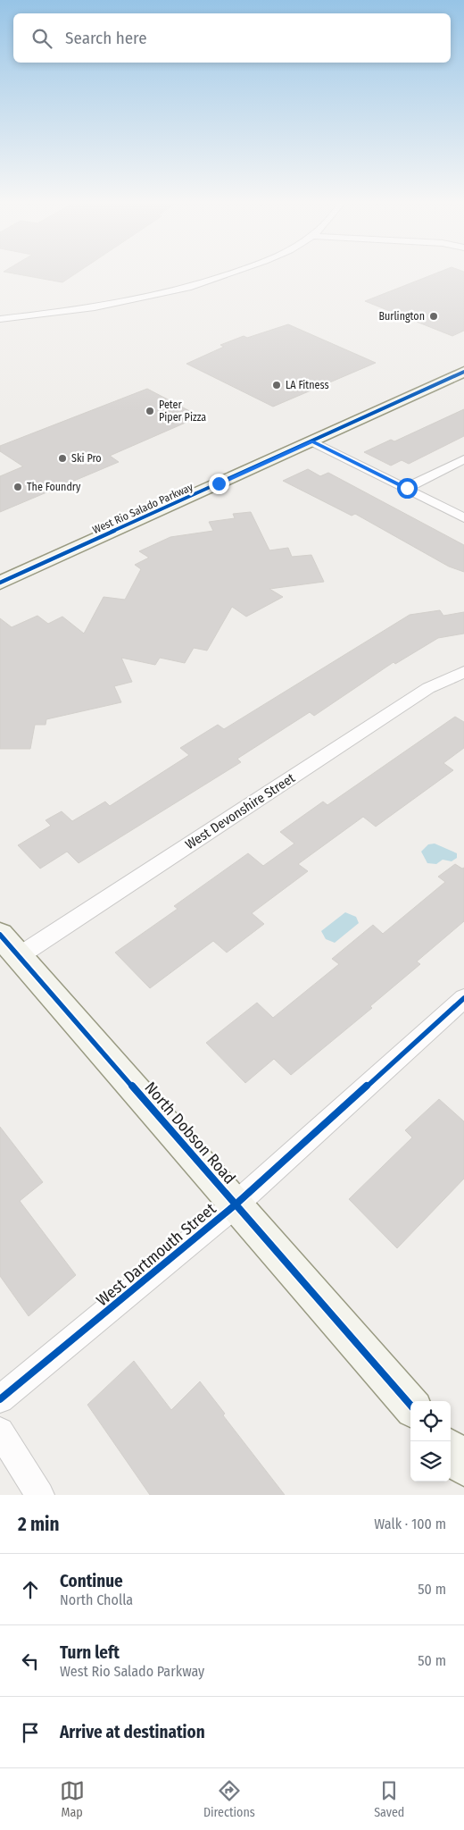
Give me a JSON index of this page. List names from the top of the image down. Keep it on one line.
{"streets":{"main road":["West Rio Salado Parkway","North Dobson Road"],"street":["West Devonshire Street","West Dartmouth Street"]},"crossings":[["West Devonshire Street","North Dobson Road"],["North Dobson Road","West Dartmouth Street"]],"places":["Burlington","LA Fitness","Peter Piper Pizza","Ski Pro","The Foundry"],"page":{"search":"Search here","heading":["2 min","Walk · 100 m"],"list":[["Continue","North Cholla","50 m"],["Turn left","West Rio Salado Parkway","50 m"],"Arrive at destination"],"nav":["Map","Directions","Saved"]}}
